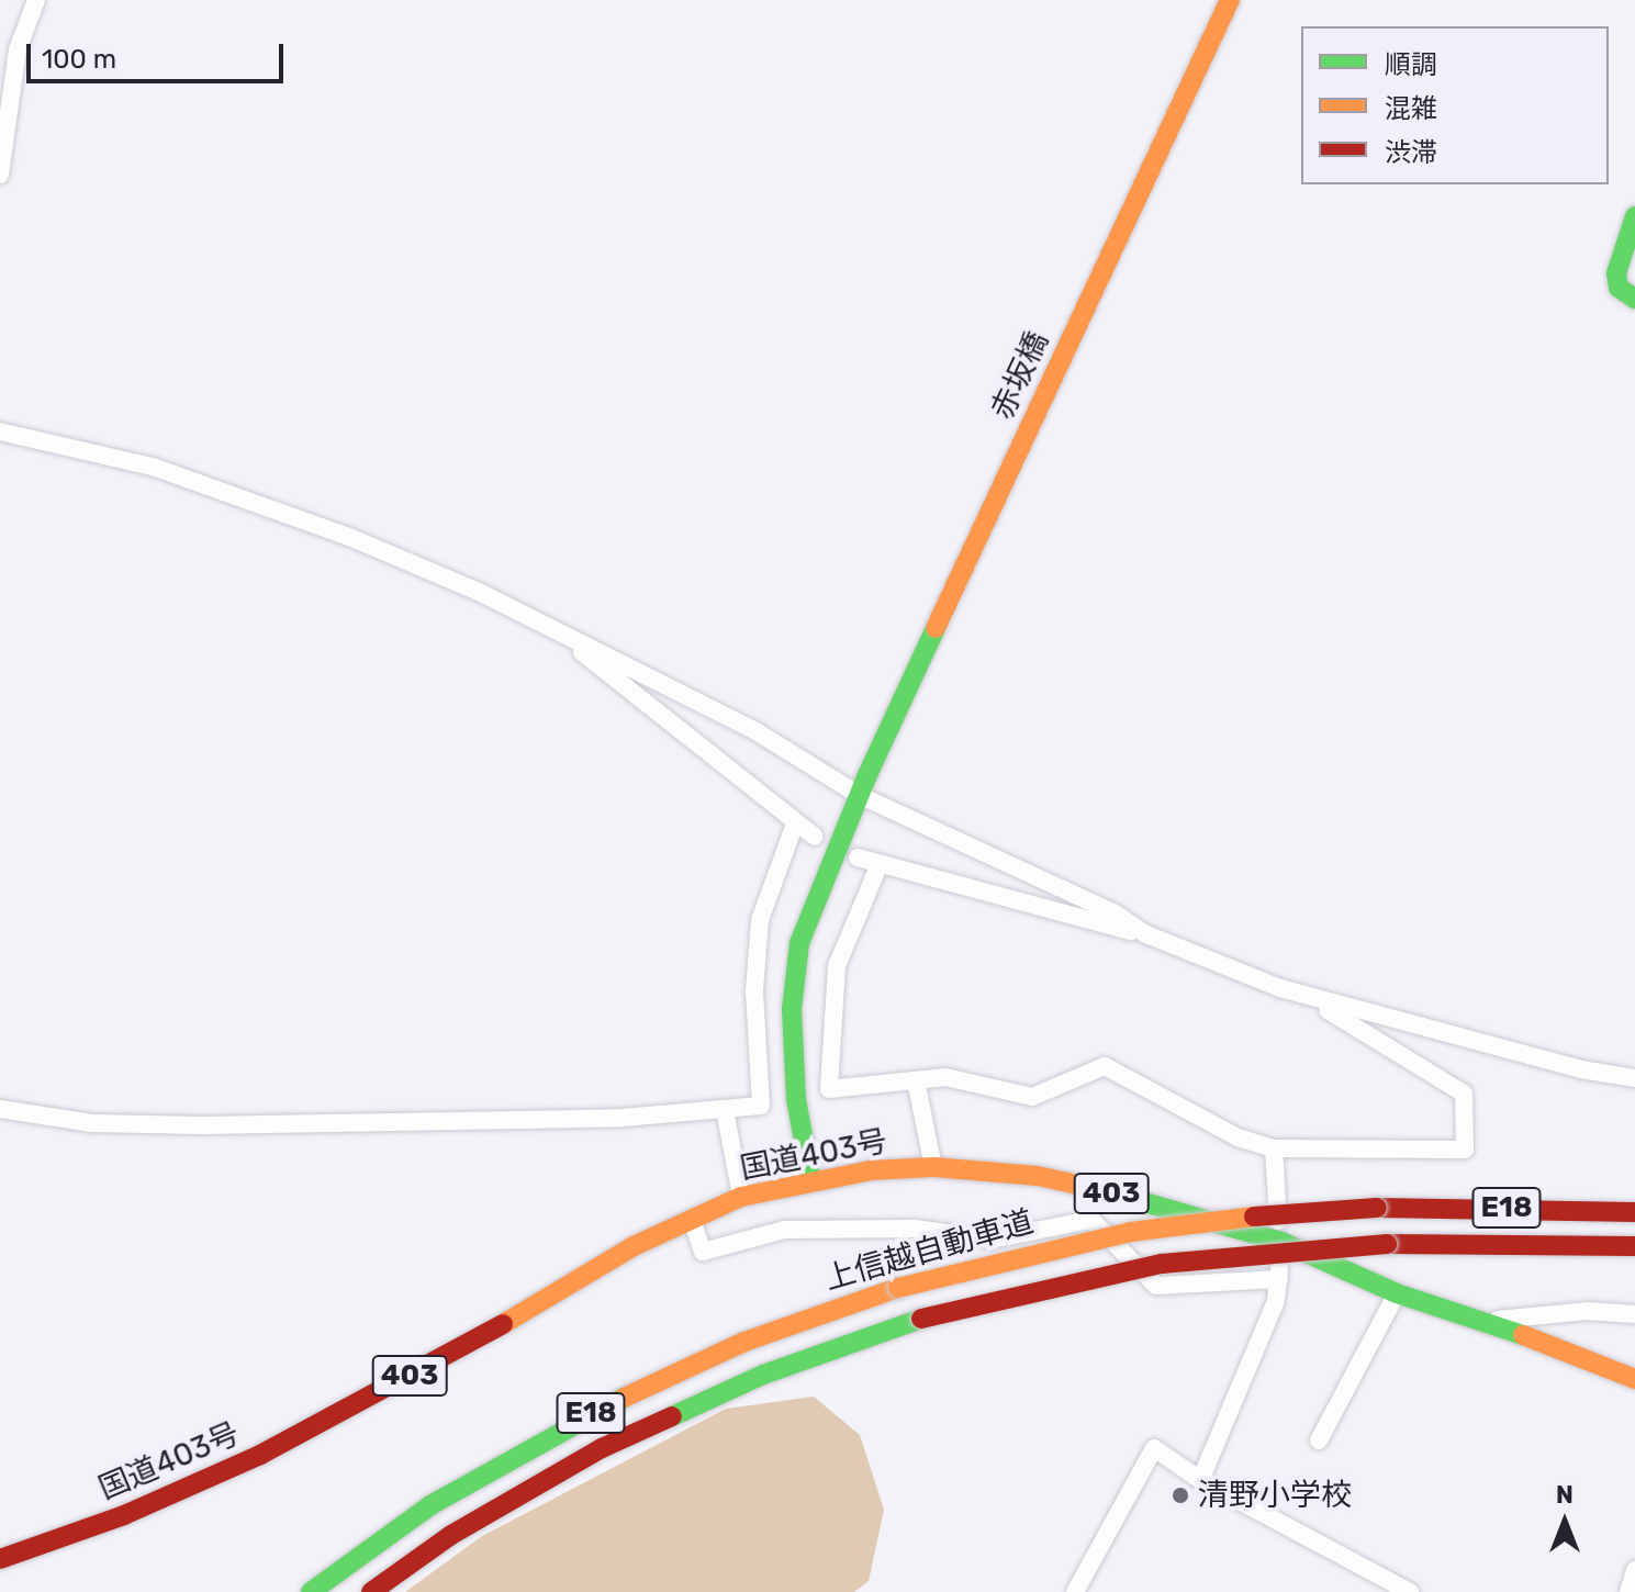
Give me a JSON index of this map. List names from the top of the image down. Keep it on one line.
{"streets":{"main road":["赤坂橋","国道403号","403","E18","上信越自動車道"]},"crossings":[["赤坂橋","国道403号"]],"places":["清野小学校"],"legend":["順調","混雑","渋滞"],"scale_bar":"100 m","north":"top"}
